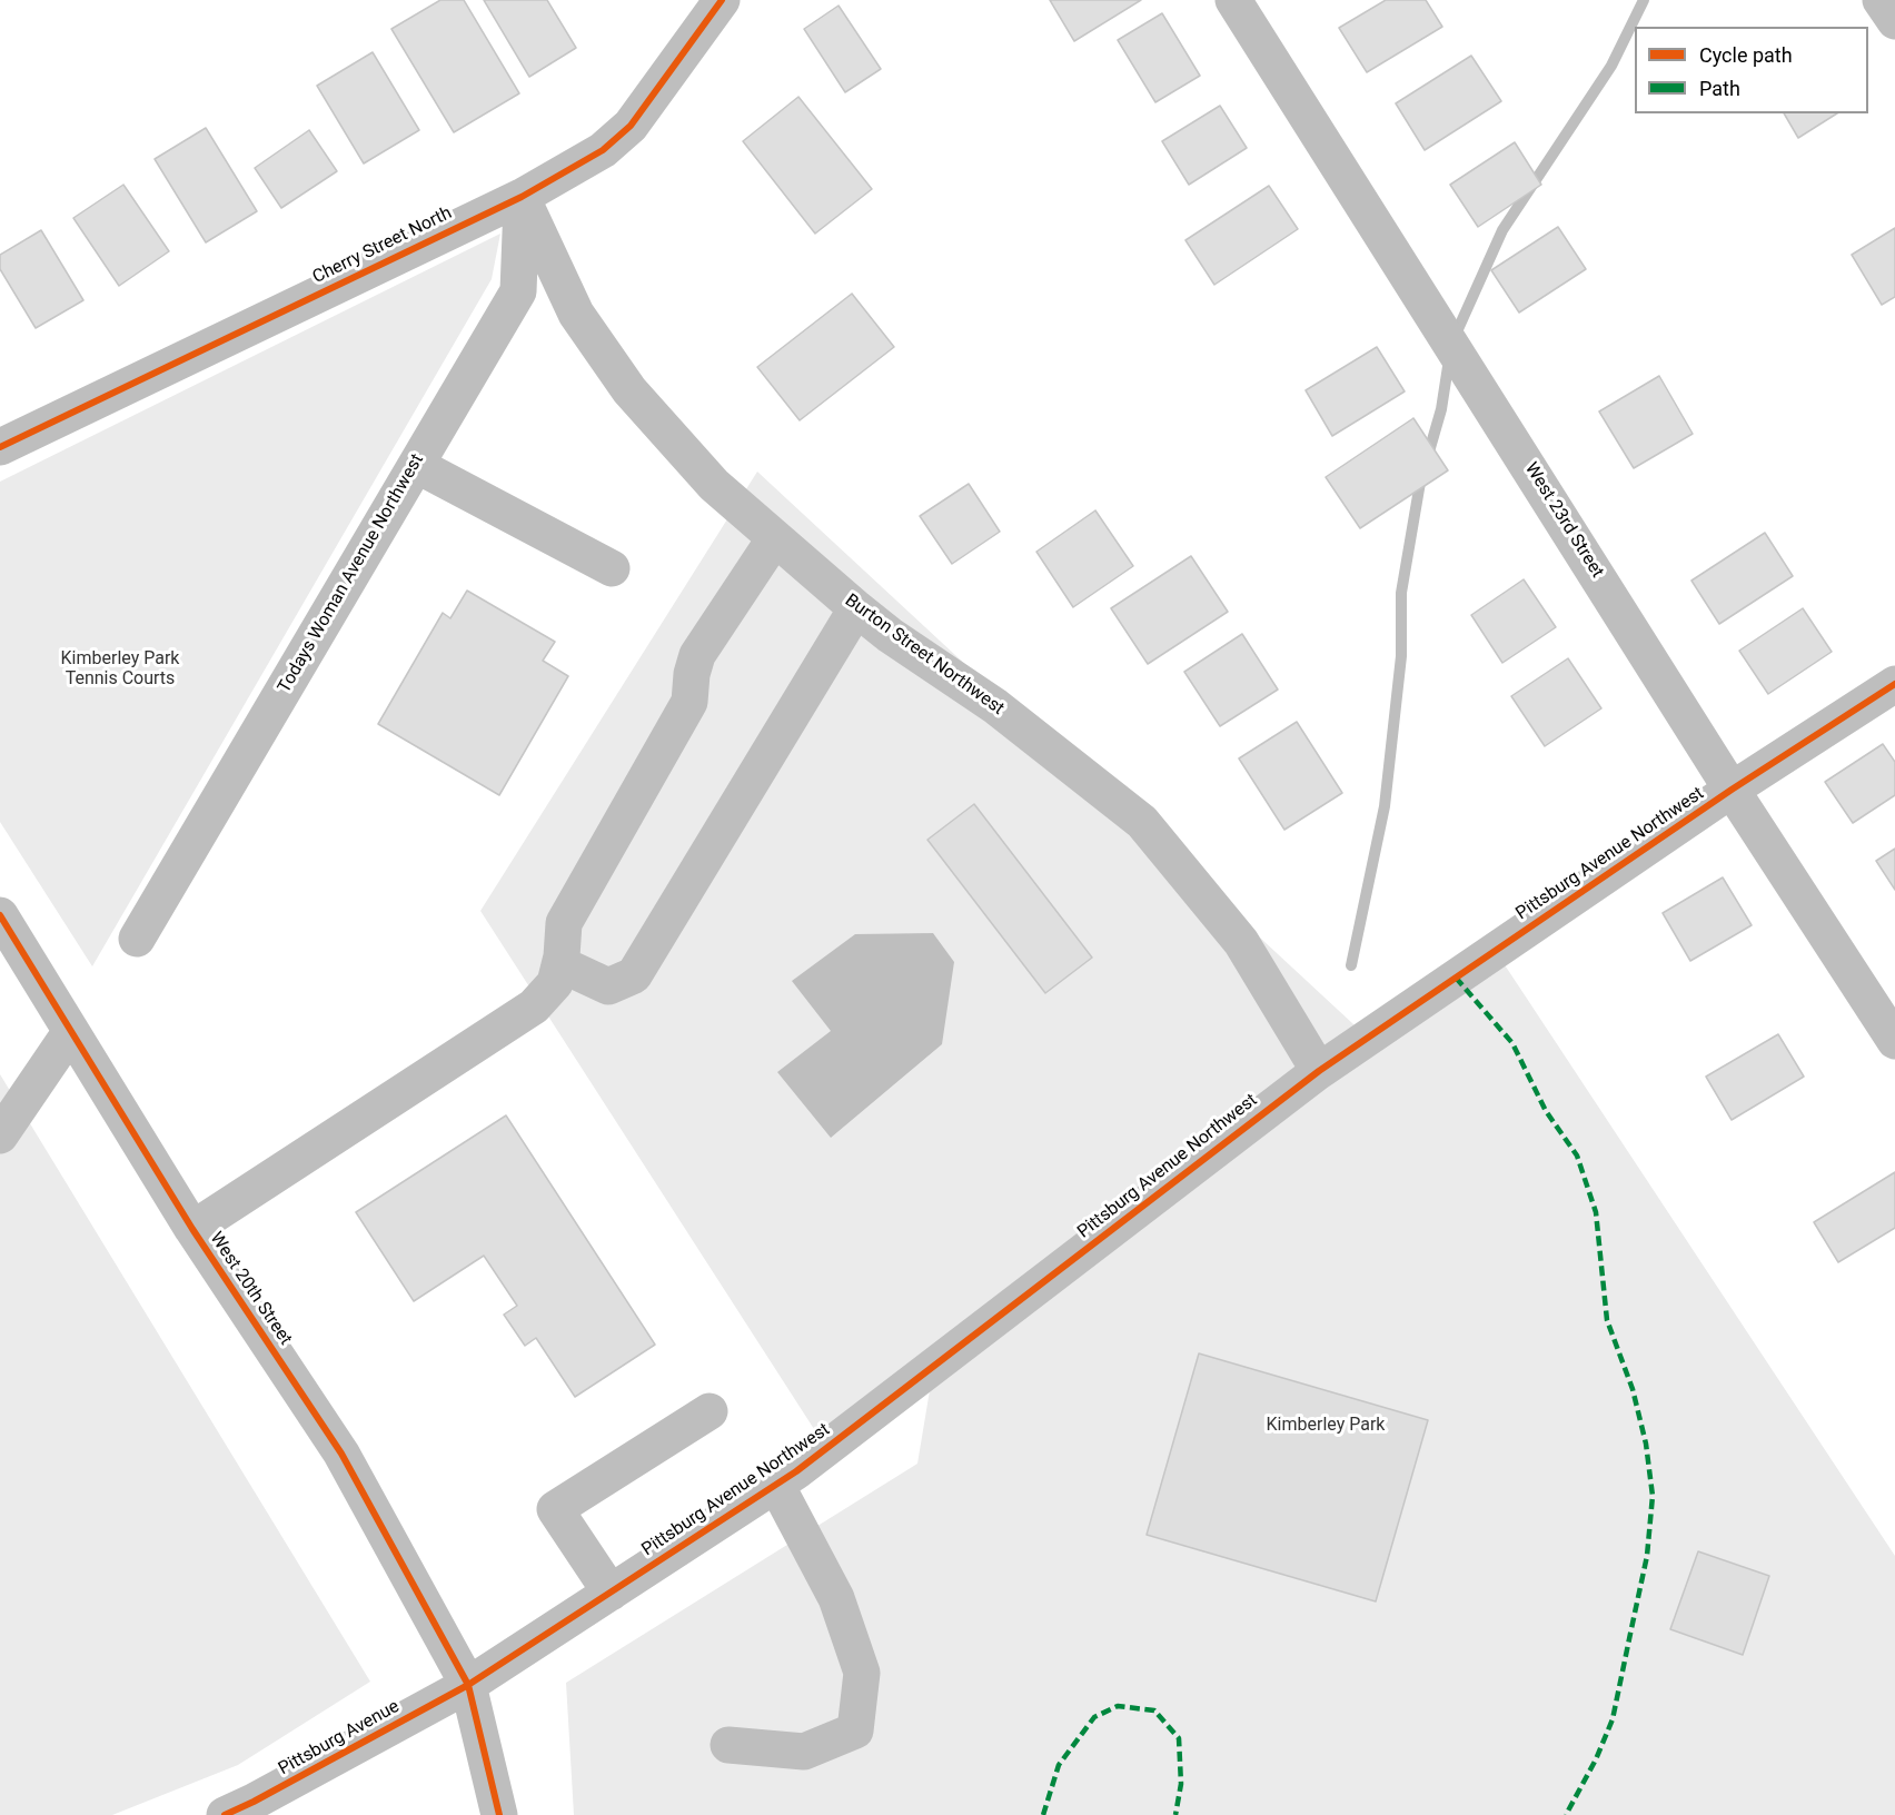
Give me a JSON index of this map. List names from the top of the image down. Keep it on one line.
{"streets":{"street":["Cherry Street North","West 23rd Street","Todays Woman Avenue Northwest","Burton Street Northwest","Pittsburg Avenue Northwest","West 20th Street","Pittsburg Avenue"]},"crossings":[["Cherry Street North","Todays Woman Avenue Northwest"],["Cherry Street North","Burton Street Northwest"],["West 23rd Street","Pittsburg Avenue Northwest"],["Todays Woman Avenue Northwest","Burton Street Northwest"],["Burton Street Northwest","Pittsburg Avenue Northwest"],["Pittsburg Avenue Northwest","West 20th Street"],["Pittsburg Avenue Northwest","Pittsburg Avenue"],["West 20th Street","Pittsburg Avenue"]],"parks":["Kimberley Park Tennis Courts","Kimberley Park"],"legend":["Cycle path","Path"]}
